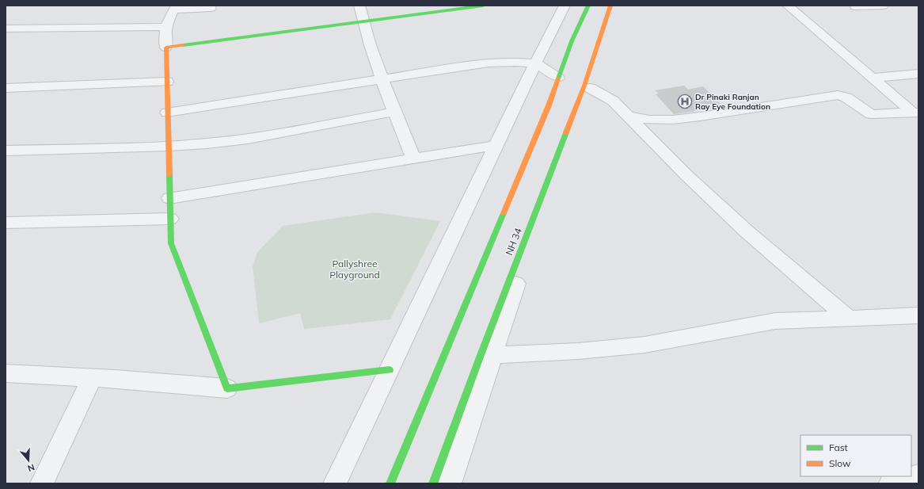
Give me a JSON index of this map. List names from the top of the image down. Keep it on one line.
{"streets":{"main road":["NH 34"]},"parks":["Pallyshree Playground"],"places":{"hospital":["Dr Pinaki Ranjan Ray Eye Foundation"]},"legend":["Fast","Slow"],"north":"bottom"}
